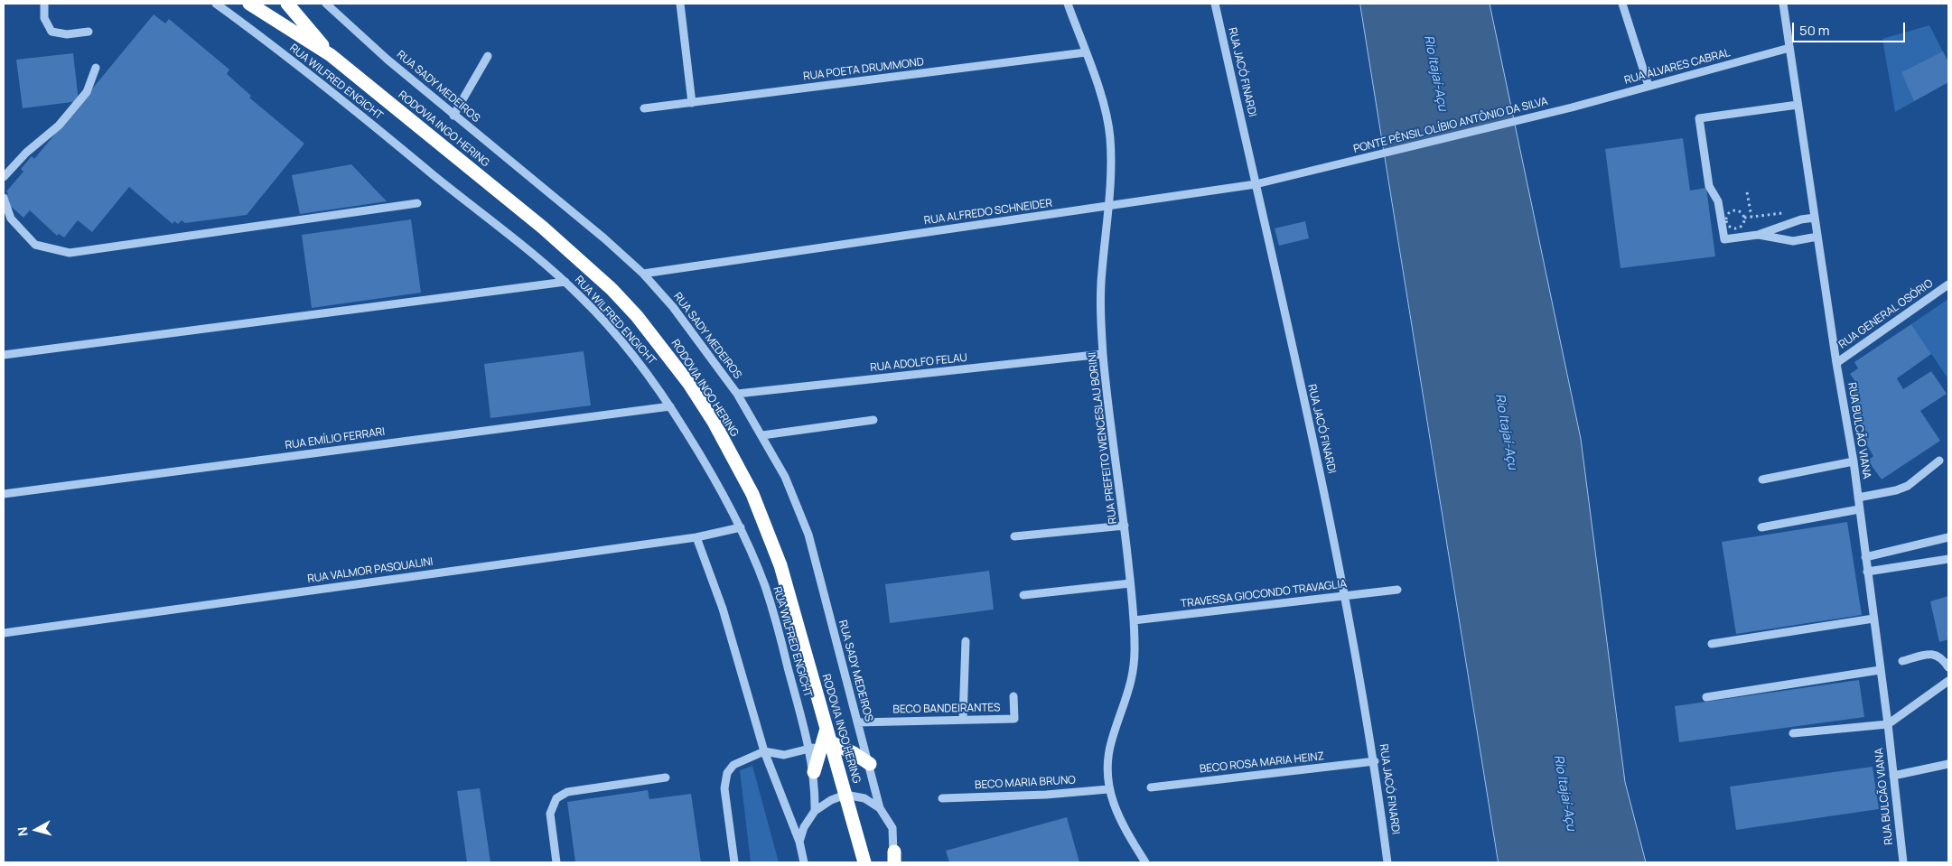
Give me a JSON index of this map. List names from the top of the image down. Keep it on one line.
{"streets":{"highway":["RODOVIA INGO HERING"],"street":["RUA ÁLVARES CABRAL","RUA POETA DRUMMOND","RUA JACÓ FINARDI","RUA WILFRED ENGICHT","RUA SADY MEDEIROS","PONTE PÊNSIL OLÍBIO ANTÔNIO DA SILVA","RUA ALFREDO SCHNEIDER","RUA GENERAL OSÓRIO","RUA ADOLFO FELAU","RUA BULCÃO VIANA","RUA PREFEITO WENCESLAU BORINI","RUA EMÍLIO FERRARI","RUA VALMOR PASQUALINI","TRAVESSA GIOCONDO TRAVAGLIA","BECO BANDEIRANTES","BECO ROSA MARIA HEINZ","BECO MARIA BRUNO"]},"crossings":[["RUA ÁLVARES CABRAL","PONTE PÊNSIL OLÍBIO ANTÔNIO DA SILVA"],["RUA ÁLVARES CABRAL","RUA BULCÃO VIANA"],["RUA POETA DRUMMOND","RUA PREFEITO WENCESLAU BORINI"],["RUA JACÓ FINARDI","RUA ALFREDO SCHNEIDER"],["RUA JACÓ FINARDI","TRAVESSA GIOCONDO TRAVAGLIA"],["RUA JACÓ FINARDI","BECO ROSA MARIA HEINZ"],["RUA WILFRED ENGICHT","RODOVIA INGO HERING"],["RUA WILFRED ENGICHT","RUA EMÍLIO FERRARI"],["RUA WILFRED ENGICHT","RUA VALMOR PASQUALINI"],["RUA SADY MEDEIROS","RUA ALFREDO SCHNEIDER"],["RUA SADY MEDEIROS","RUA ADOLFO FELAU"],["RUA SADY MEDEIROS","BECO BANDEIRANTES"],["PONTE PÊNSIL OLÍBIO ANTÔNIO DA SILVA","RUA ALFREDO SCHNEIDER"],["RUA ALFREDO SCHNEIDER","RUA PREFEITO WENCESLAU BORINI"],["RUA GENERAL OSÓRIO","RUA BULCÃO VIANA"],["RUA ADOLFO FELAU","RUA PREFEITO WENCESLAU BORINI"],["RUA PREFEITO WENCESLAU BORINI","TRAVESSA GIOCONDO TRAVAGLIA"],["RUA PREFEITO WENCESLAU BORINI","BECO MARIA BRUNO"]],"water":["Rio Itajaí-Açu"],"scale_bar":"50 m","north":"left"}
